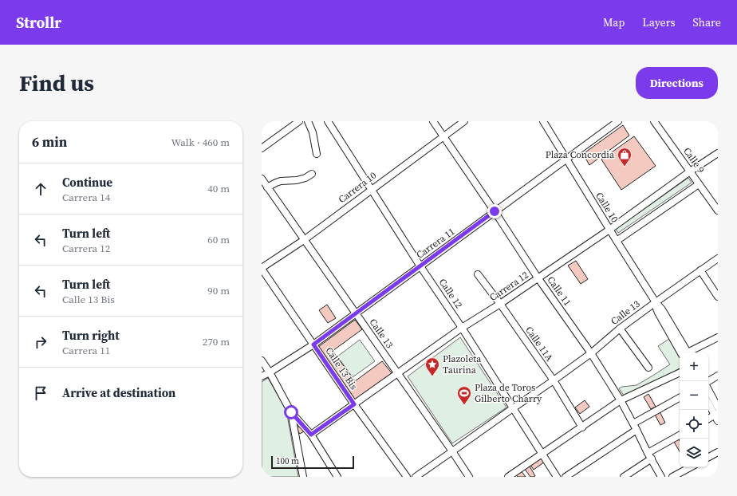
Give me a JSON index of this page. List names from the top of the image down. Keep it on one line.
{"streets":{"street":["Calle 9","Carrera 10","Calle 10","Carrera 11","Carrera 12","Calle 11","Calle 12","Calle 13","Calle 11A","Calle 13 Bis"]},"crossings":[["Calle 9","Carrera 12"],["Carrera 10","Calle 11"],["Carrera 10","Calle 12"],["Carrera 10","Calle 13"],["Carrera 10","Calle 13 Bis"],["Calle 10","Carrera 11"],["Calle 10","Carrera 12"],["Calle 10","Calle 13"],["Carrera 11","Calle 11"],["Carrera 11","Calle 12"],["Carrera 11","Calle 13"],["Carrera 11","Calle 13 Bis"],["Carrera 12","Calle 11"],["Carrera 12","Calle 12"],["Carrera 12","Calle 13"],["Carrera 12","Calle 11A"],["Carrera 12","Calle 13 Bis"],["Calle 11","Calle 13"],["Calle 12","Calle 13"],["Calle 13","Calle 11A"]],"places":{"shop":["Plaza Concordia"],"place":["Plazoleta Taurina"],"sports":["Plaza de Toros Gilberto Charry"]},"scale_bar":"100 m","page":{"header":"Strollr","nav":["Map","Layers","Share"],"buttons":"Directions","title":"Find us","heading":["6 min","Walk · 460 m"],"list":[["Continue","Carrera 14","40 m"],["Turn left","Carrera 12","60 m"],["Turn left","Calle 13 Bis","90 m"],["Turn right","Carrera 11","270 m"],"Arrive at destination"],"map_buttons":["+","−"],"scale":"100 m"}}
